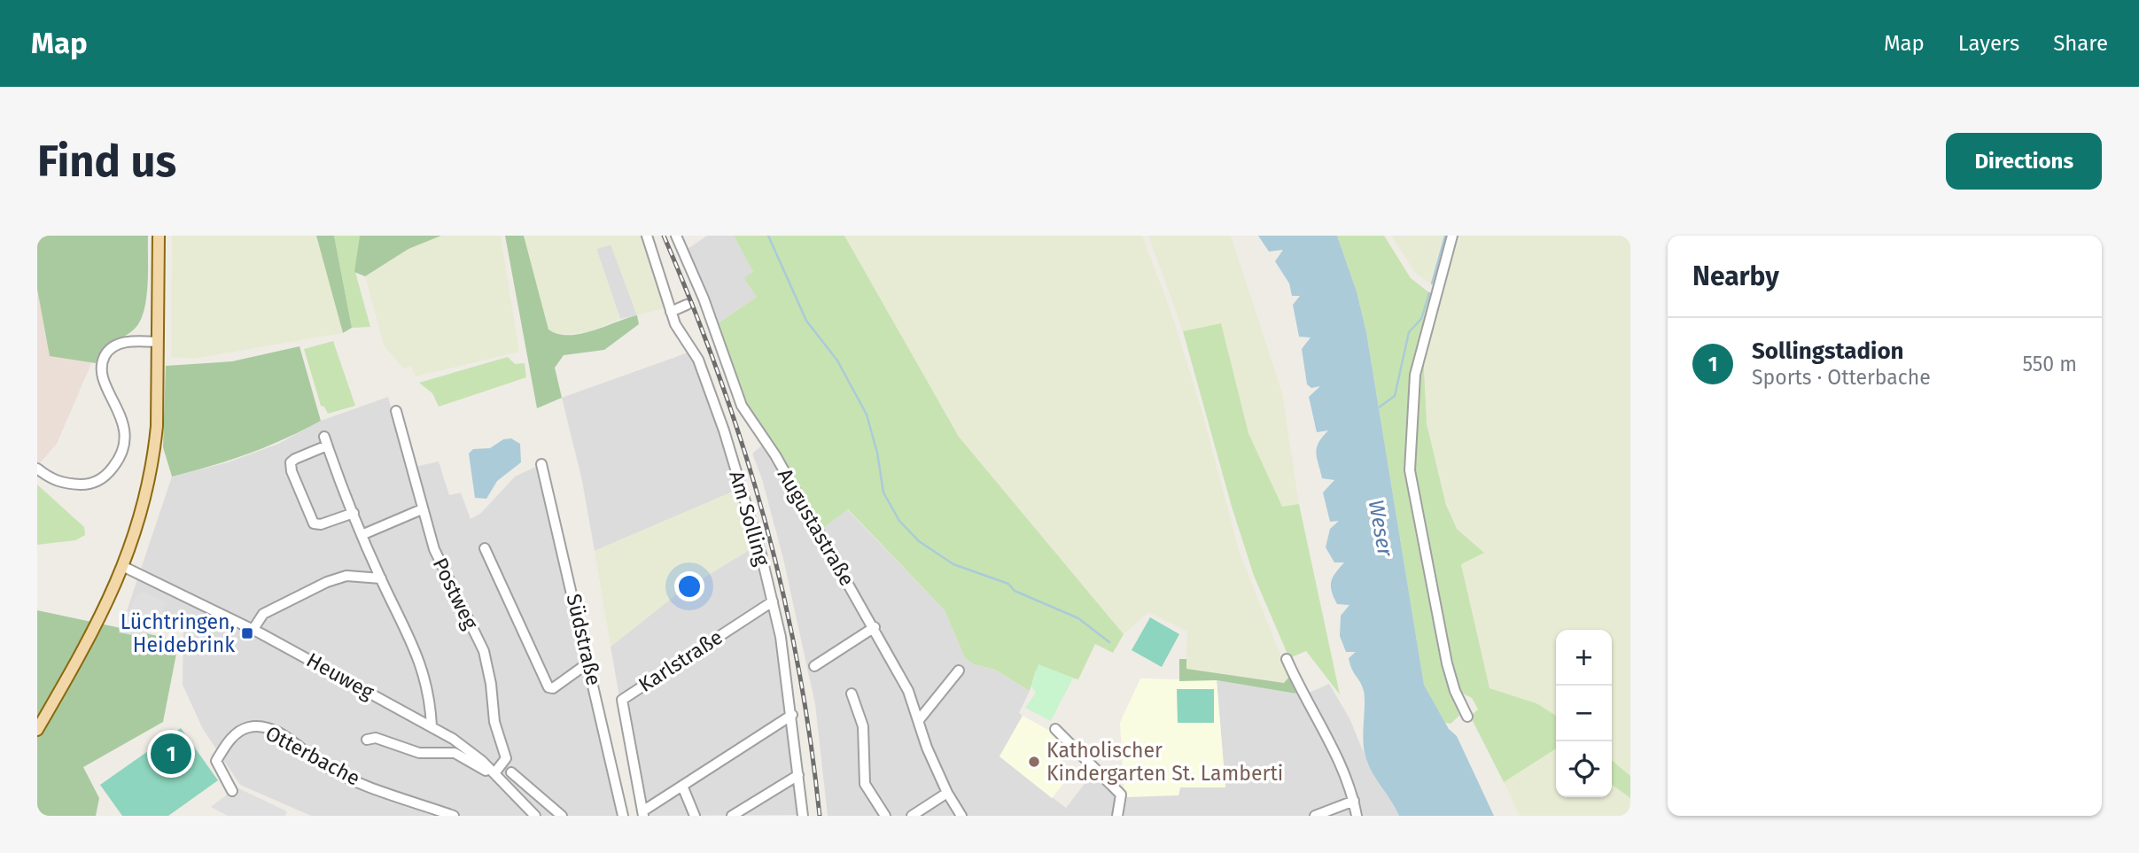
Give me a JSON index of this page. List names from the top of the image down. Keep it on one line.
{"streets":{"street":["Am Solling","Augustastraße","Postweg","Südstraße","Karlstraße","Heuweg","Otterbache"]},"crossings":[["Am Solling","Karlstraße"],["Postweg","Heuweg"]],"water":["Weser"],"places":{"transit":["Lüchtringen, Heidebrink"],"other":["Katholischer Kindergarten St. Lamberti"]},"page":{"header":"Map","nav":["Map","Layers","Share"],"buttons":"Directions","title":"Find us","heading":"Nearby","list":[{"mark":"1","name":"Sollingstadion","note":"Sports · Otterbache","value":"550 m"}],"map_buttons":["+","−"],"pins":"1"}}
